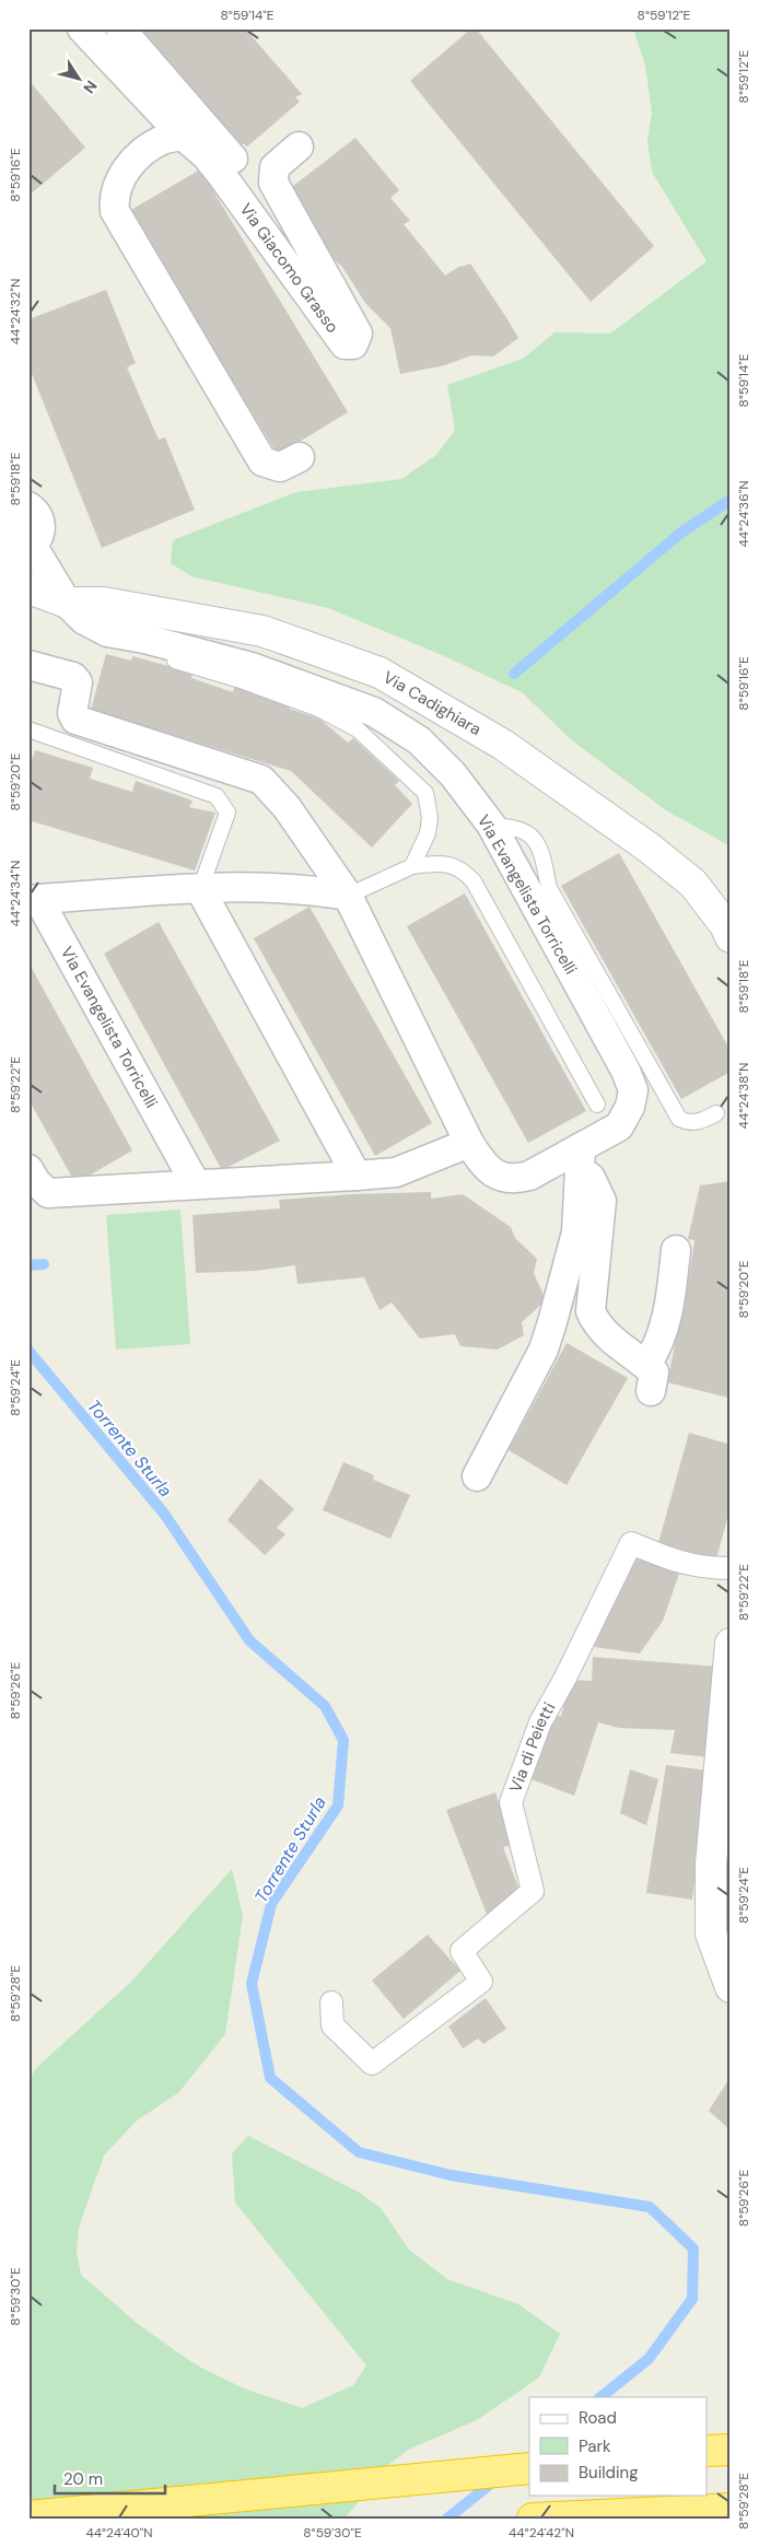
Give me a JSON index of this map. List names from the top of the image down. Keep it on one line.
{"streets":{"street":["Via Giacomo Grasso","Via Cadighiara","Via Evangelista Torricelli","Via di Peietti"]},"crossings":[["Via Cadighiara","Via Evangelista Torricelli"]],"water":["Torrente Sturla"],"legend":["Road","Park","Building"],"scale_bar":"20 m","north":"bottom right","coordinates":["8°59'14\"E","8°59'12\"E","8°59'16\"E","44°24'32\"N","8°59'18\"E","44°24'36\"N","8°59'20\"E","44°24'34\"N","8°59'22\"E","44°24'38\"N","8°59'24\"E","8°59'26\"E","8°59'28\"E","8°59'30\"E","44°24'40\"N","44°24'42\"N"]}
